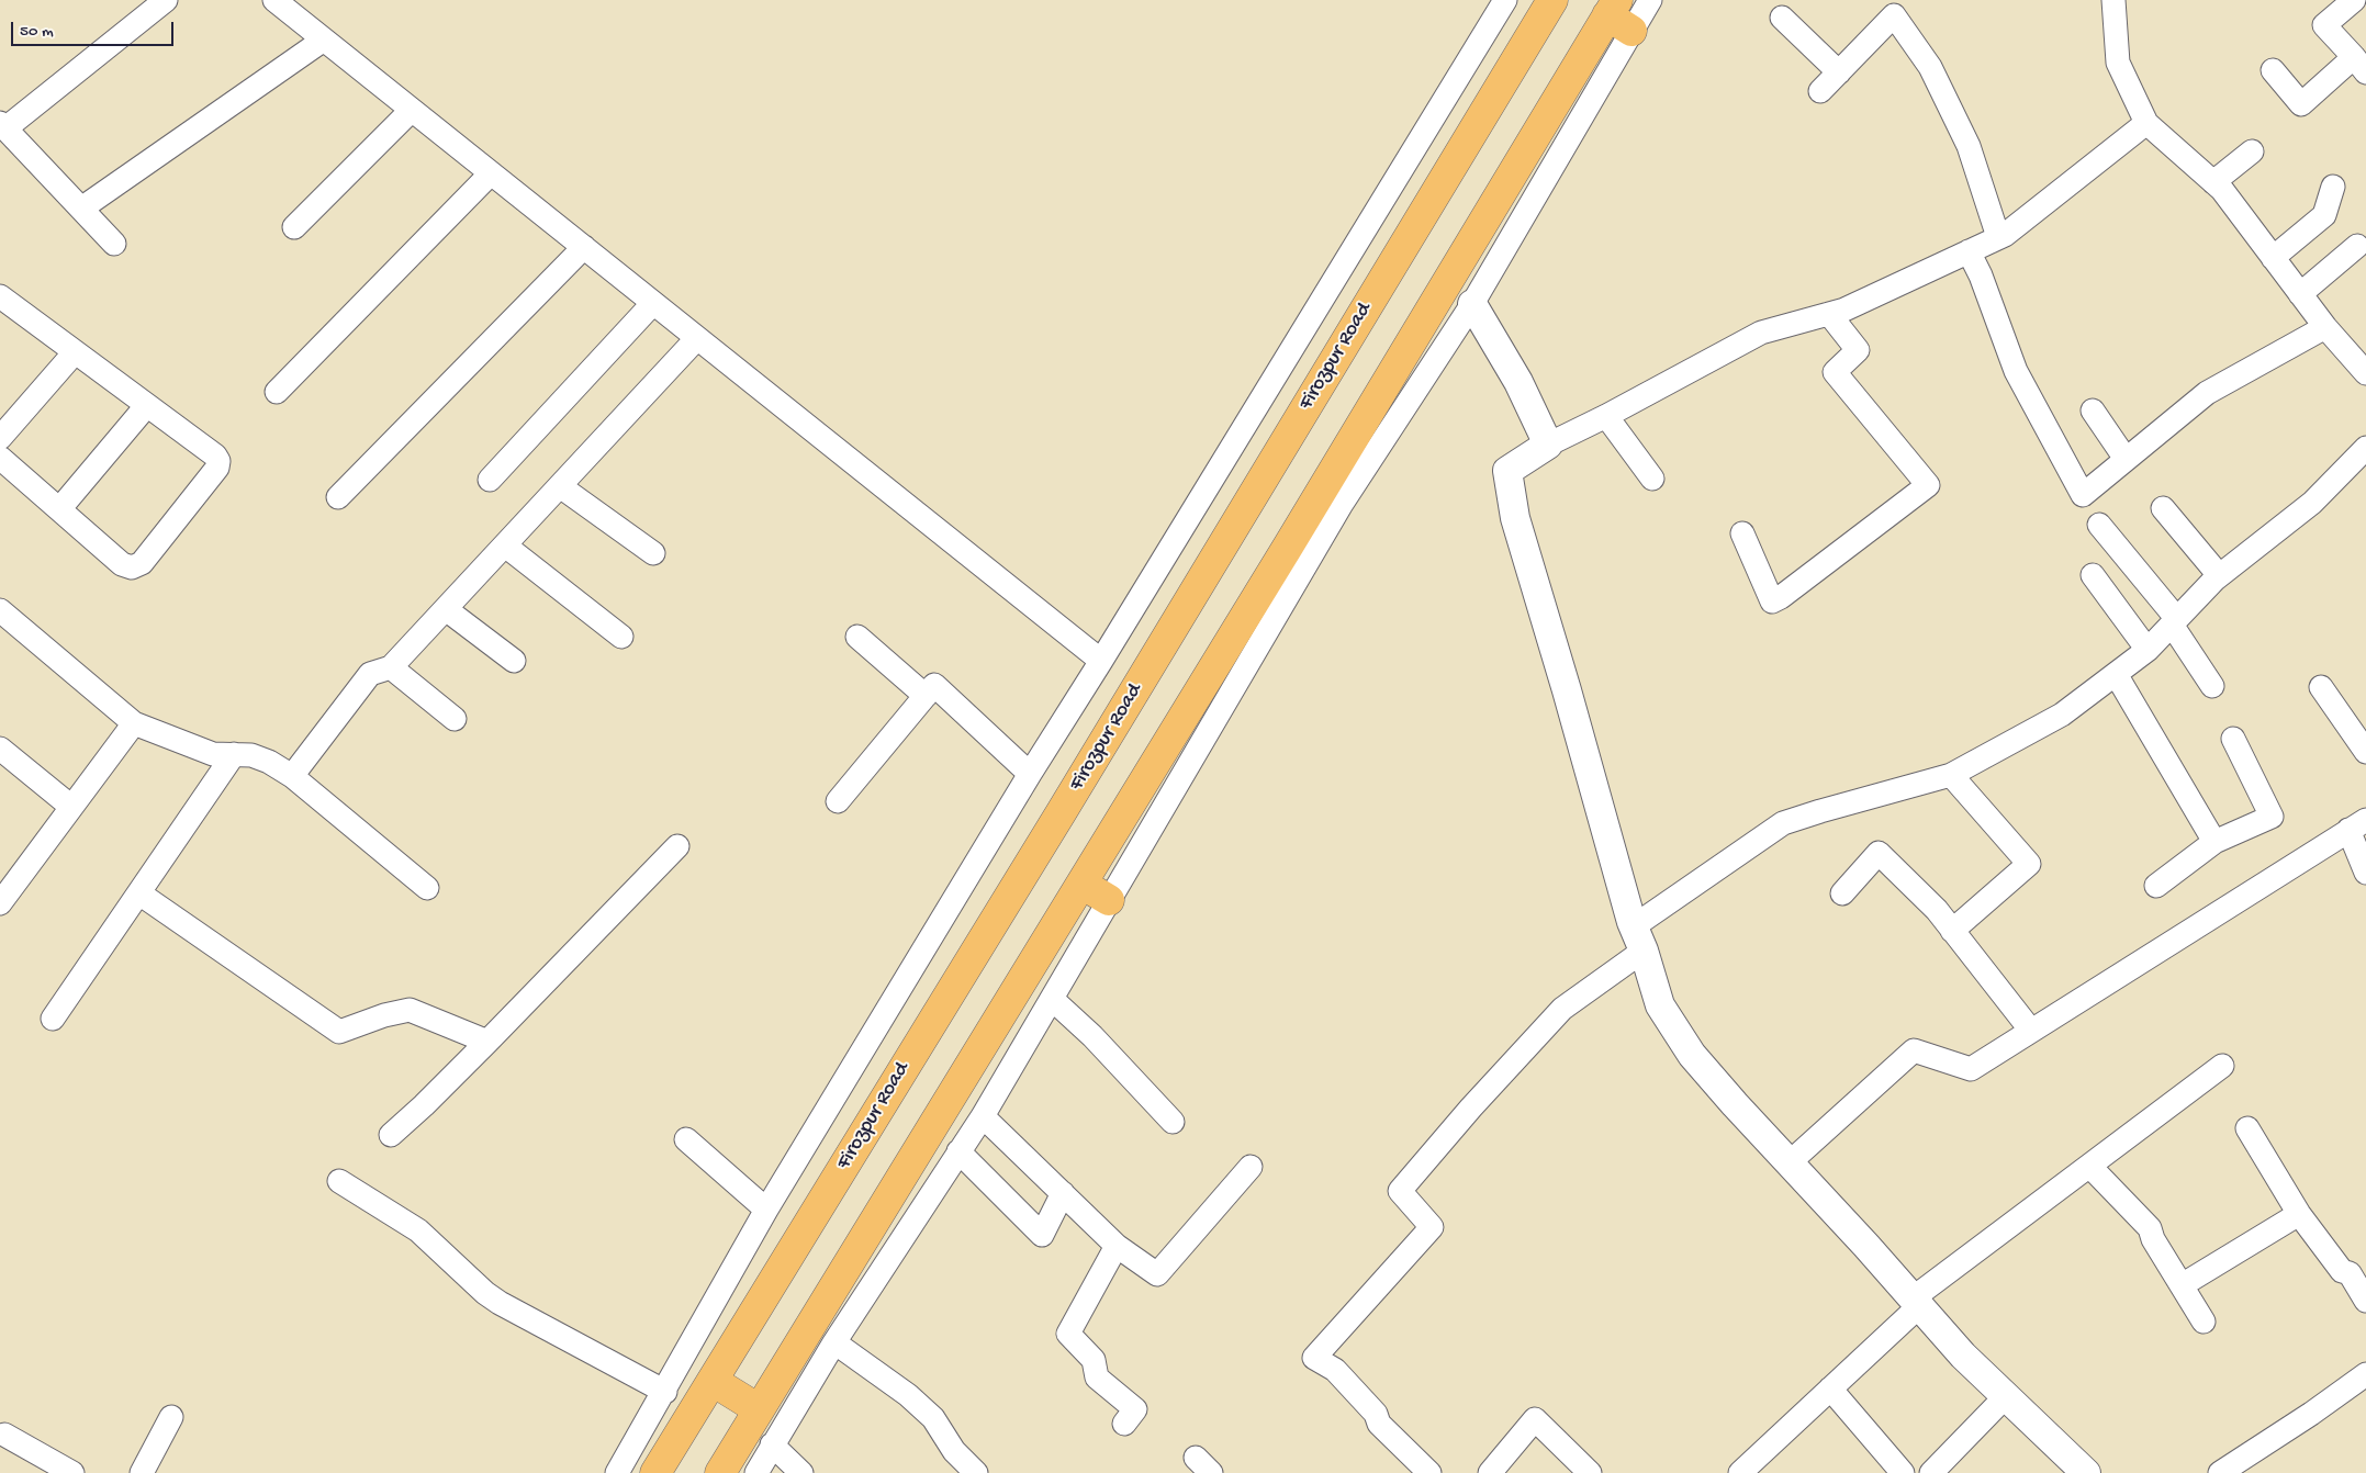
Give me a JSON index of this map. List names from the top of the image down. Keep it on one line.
{"streets":{"highway":["Firozpur Road"]},"scale_bar":"50 m"}
